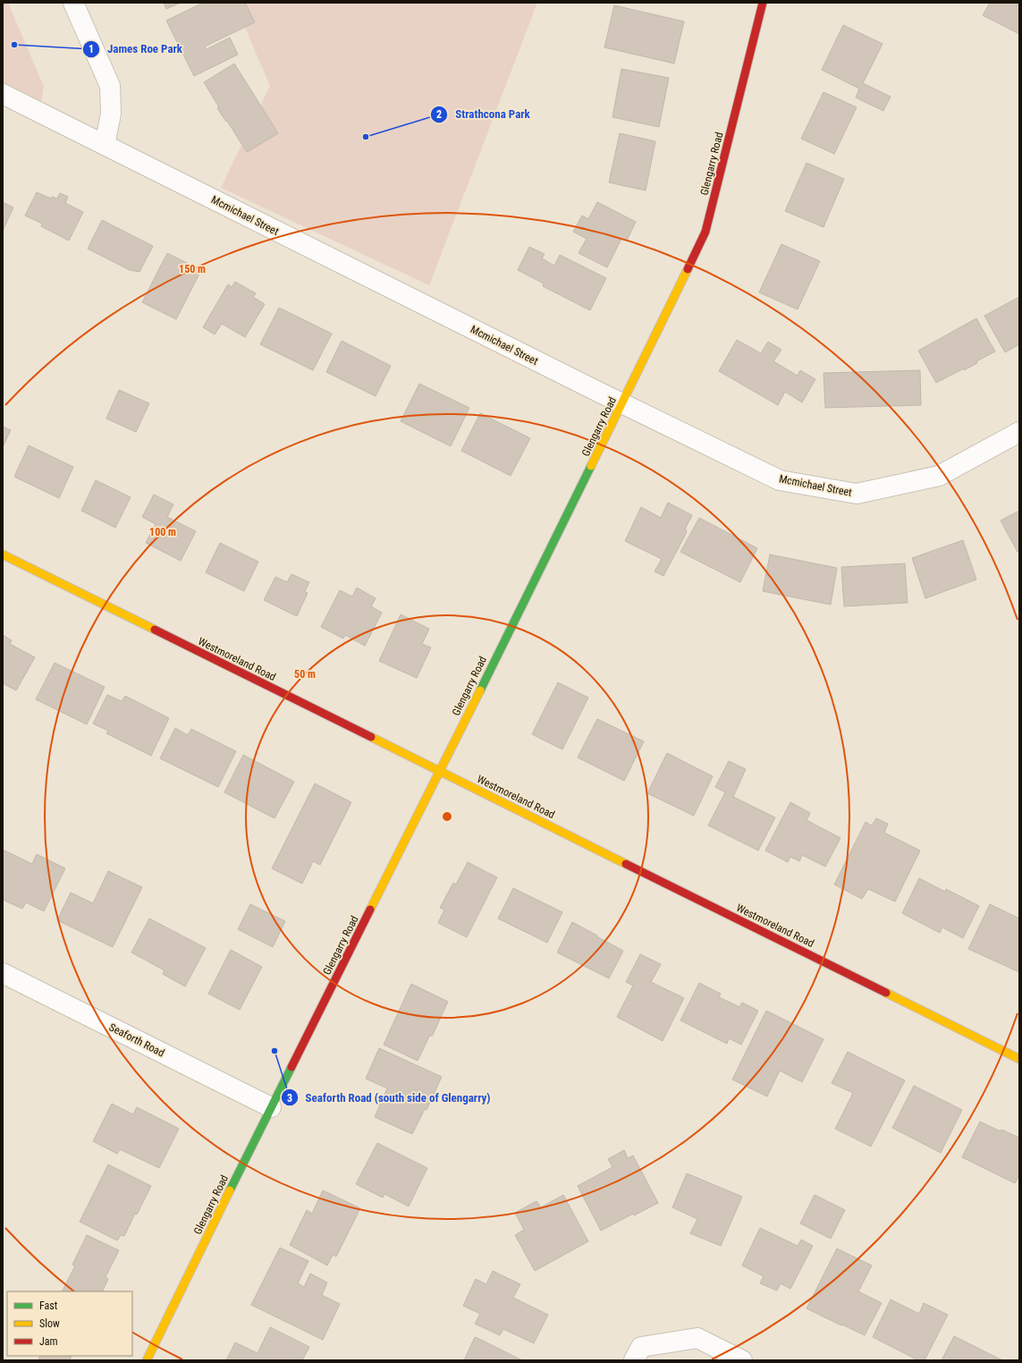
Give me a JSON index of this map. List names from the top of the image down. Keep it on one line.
{"streets":{"street":["Glengarry Road","Mcmichael Street","Westmoreland Road","Seaforth Road"]},"crossings":[["Glengarry Road","Mcmichael Street"],["Glengarry Road","Westmoreland Road"],["Glengarry Road","Seaforth Road"]],"places":["James Roe Park","Strathcona Park","Seaforth Road (south side of Glengarry)"],"legend":["Fast","Slow","Jam"],"rings":["150 m","100 m","50 m"]}
